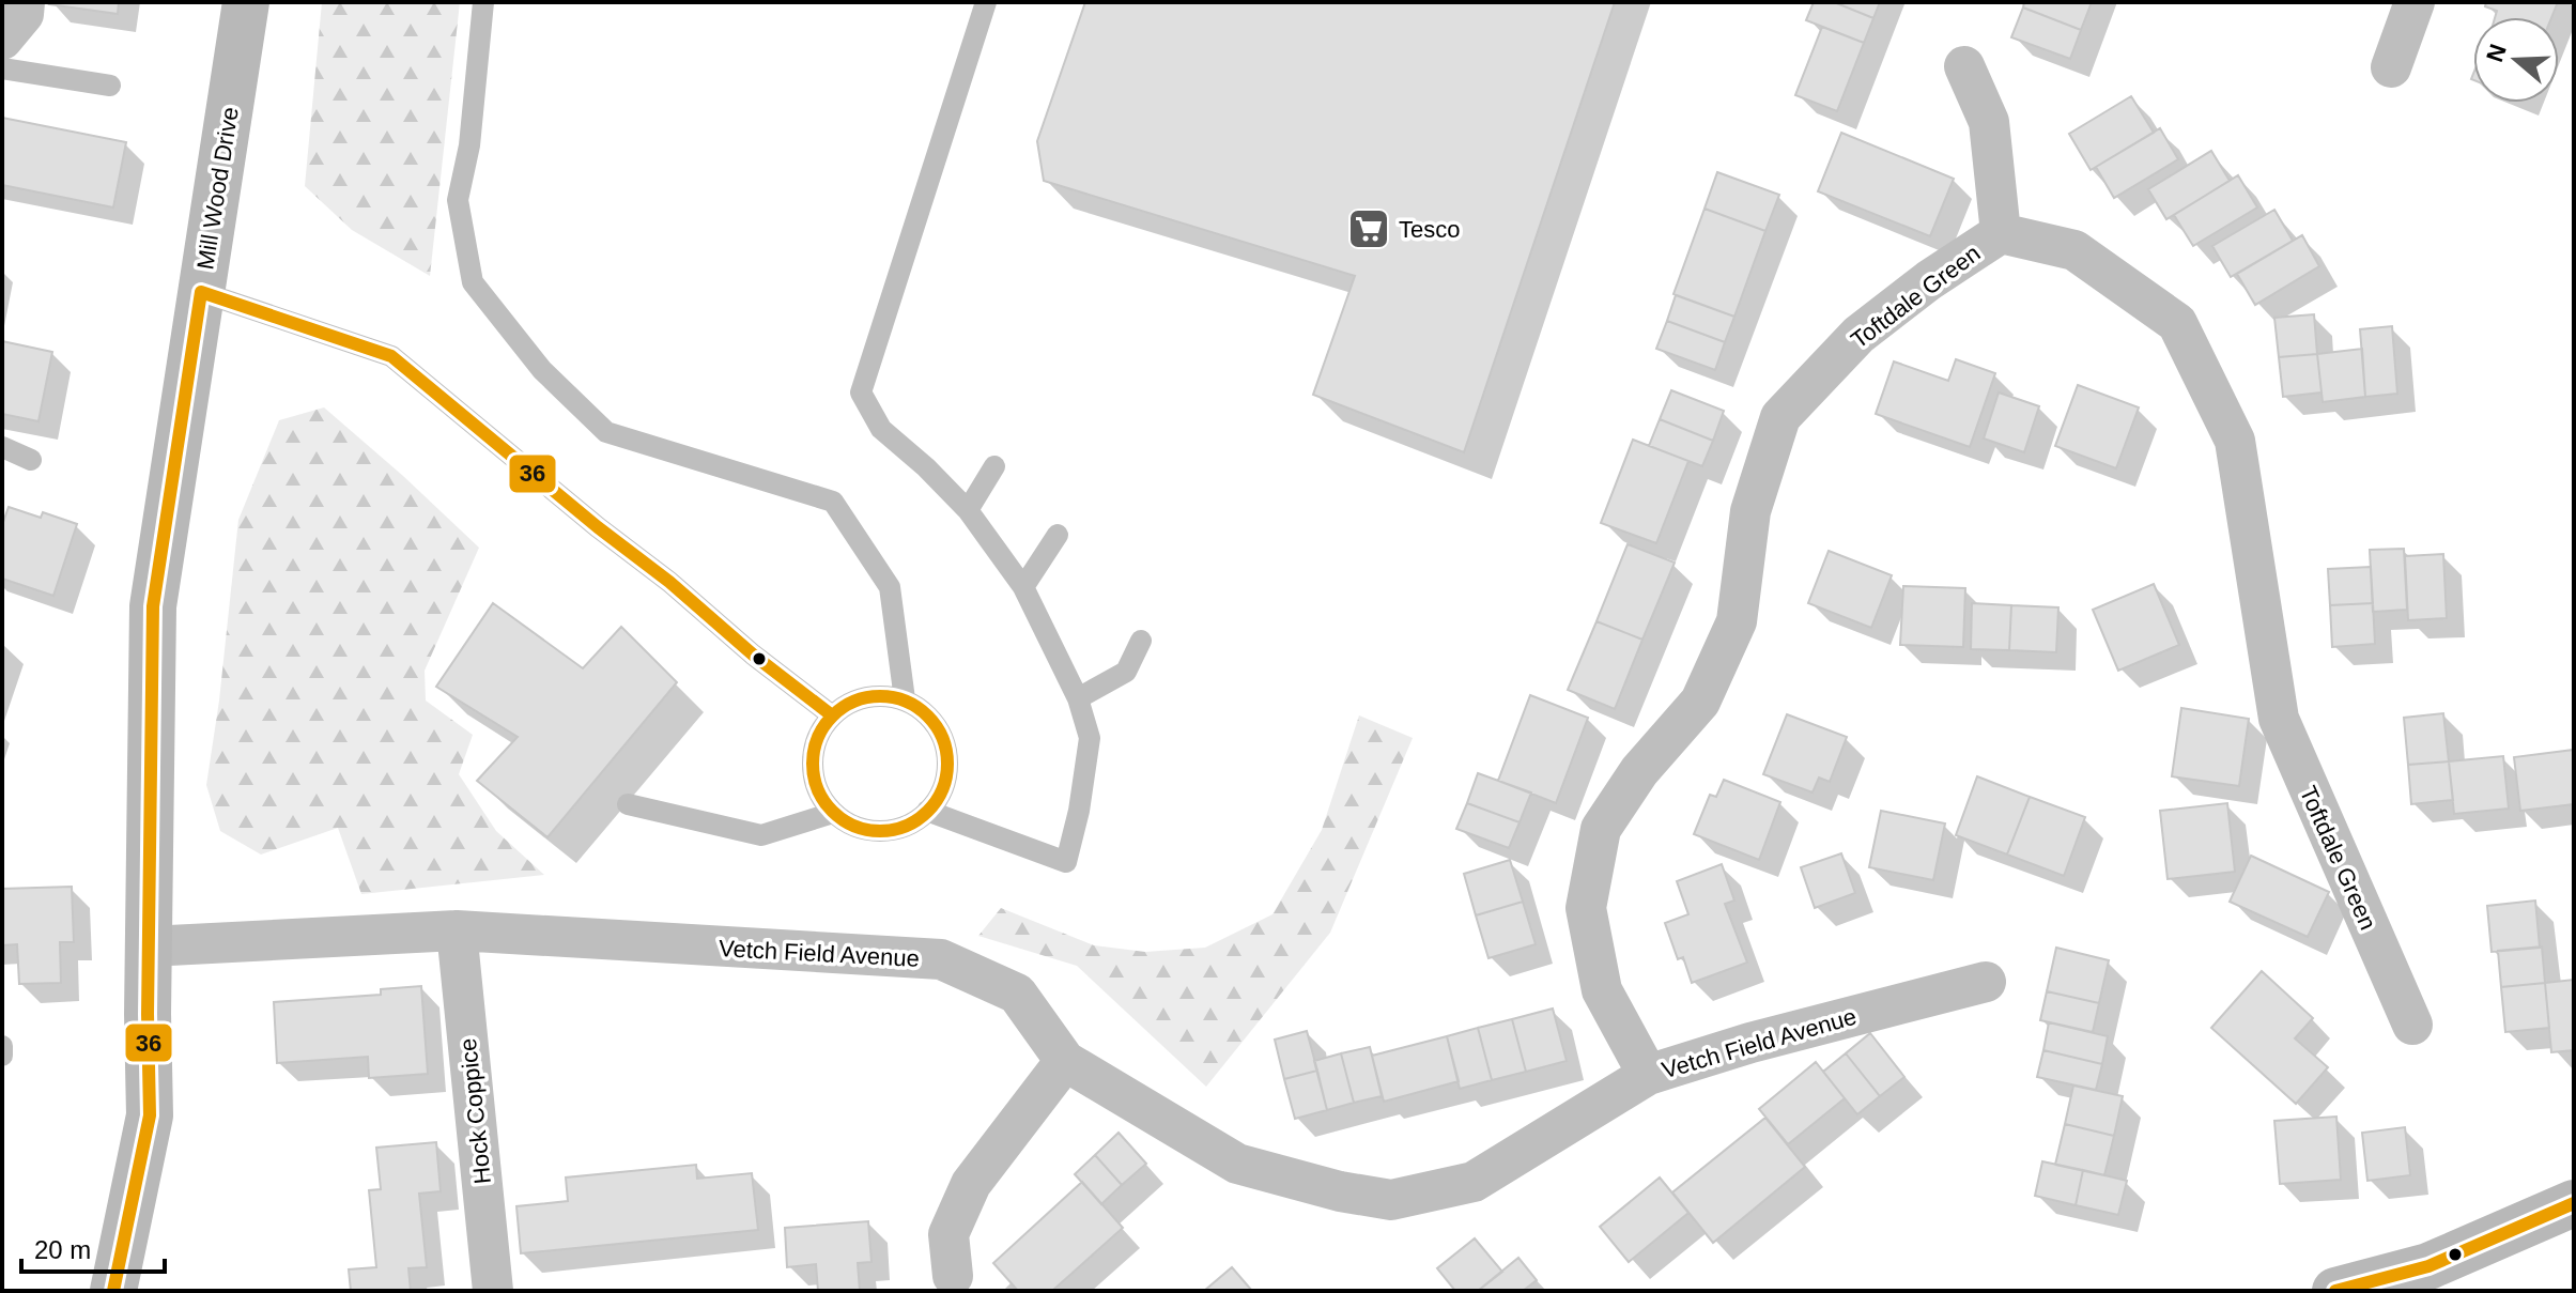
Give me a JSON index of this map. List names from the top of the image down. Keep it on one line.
{"streets":{"street":["Mill Wood Drive","Toftdale Green","Vetch Field Avenue","Hock Coppice"]},"crossings":[["Mill Wood Drive","Vetch Field Avenue"],["Toftdale Green","Vetch Field Avenue"],["Vetch Field Avenue","Hock Coppice"]],"places":{"supermarket":["Tesco"]},"lines":["transit line 36"],"scale_bar":"20 m","north":"left"}
